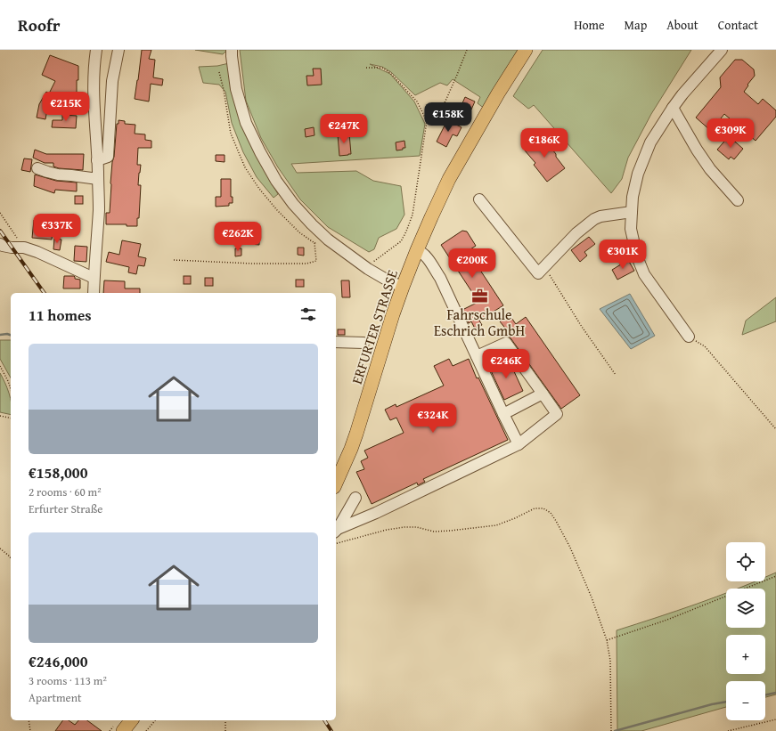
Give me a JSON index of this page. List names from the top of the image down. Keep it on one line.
{"streets":{"main road":["ERFURTER STRASSE"]},"places":{"office":["Fahrschule Eschrich GmbH"]},"page":{"header":"Roofr","nav":["Home","Map","About","Contact"],"price":["€215K","€158K","€247K","€309K","€186K","€337K","€262K","€301K","€200K","€246K","€324K"],"heading":"11 homes","list":[{"name":"€158,000","note":"2 rooms · 60 m² · Erfurter Straße"},{"name":"€246,000","note":"3 rooms · 113 m² · Apartment"}],"map_buttons":["+","−"]}}
